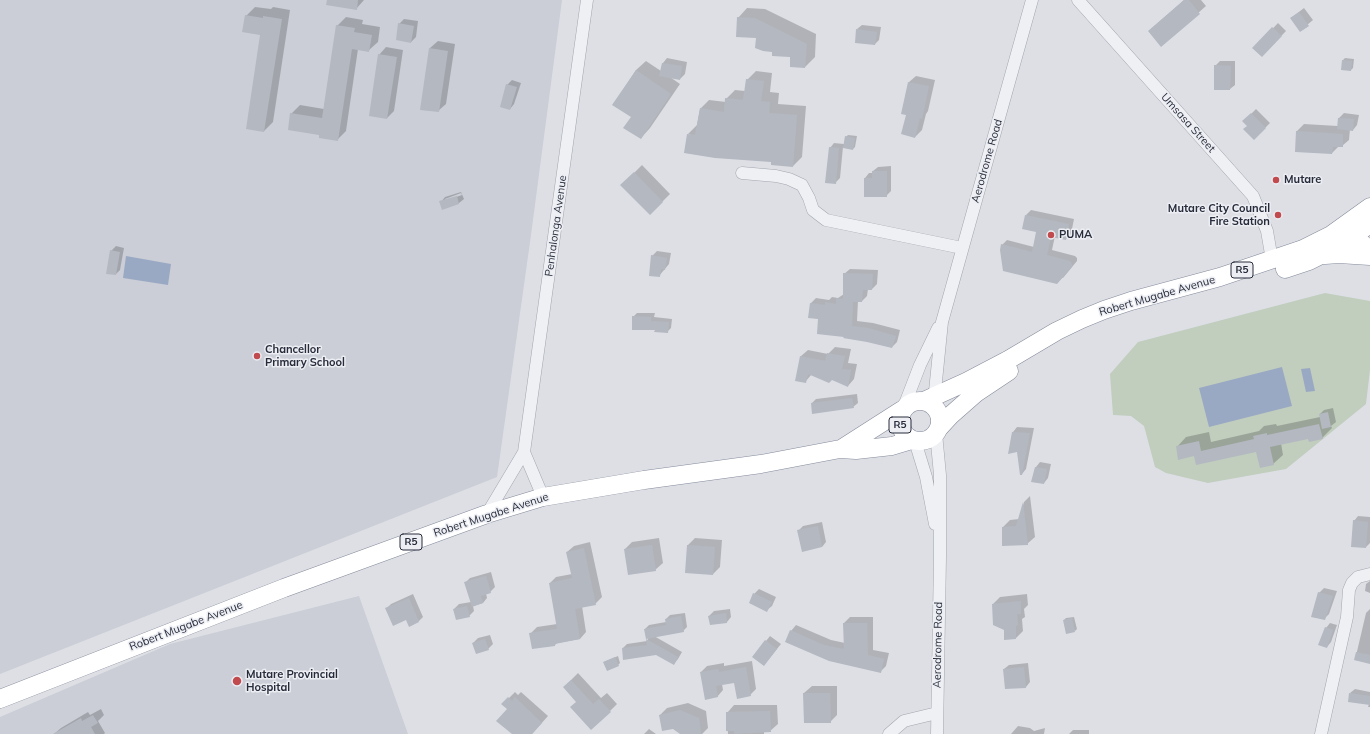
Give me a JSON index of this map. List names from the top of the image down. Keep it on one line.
{"streets":{"highway":["R5","Robert Mugabe Avenue"],"street":["Umsasa Street","Aerodrome Road","Penhalonga Avenue"]},"crossings":[["Umsasa Street","Robert Mugabe Avenue"],["Aerodrome Road","R5"],["Aerodrome Road","Robert Mugabe Avenue"],["Penhalonga Avenue","Robert Mugabe Avenue"],["R5","Robert Mugabe Avenue"]],"places":["Mutare","Mutare City Council Fire Station","PUMA","Chancellor Primary School","Mutare Provincial Hospital"]}
